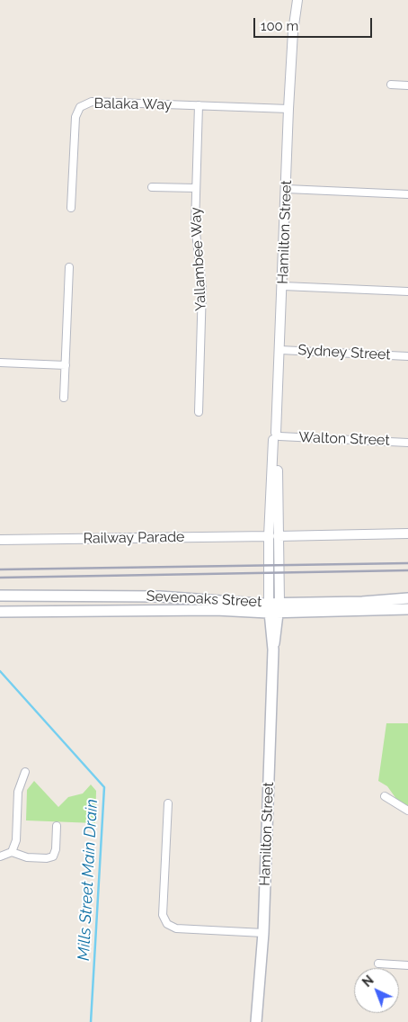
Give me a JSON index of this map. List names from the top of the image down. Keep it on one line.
{"streets":{"main road":["Hamilton Street","Sevenoaks Street"],"street":["Balaka Way","Yallambee Way","Sydney Street","Walton Street","Railway Parade"]},"crossings":[["Balaka Way","Hamilton Street"],["Balaka Way","Yallambee Way"],["Hamilton Street","Sydney Street"],["Hamilton Street","Walton Street"],["Hamilton Street","Railway Parade"],["Hamilton Street","Sevenoaks Street"]],"water":["Mills Street Main Drain"],"scale_bar":"100 m","north":"top left"}
